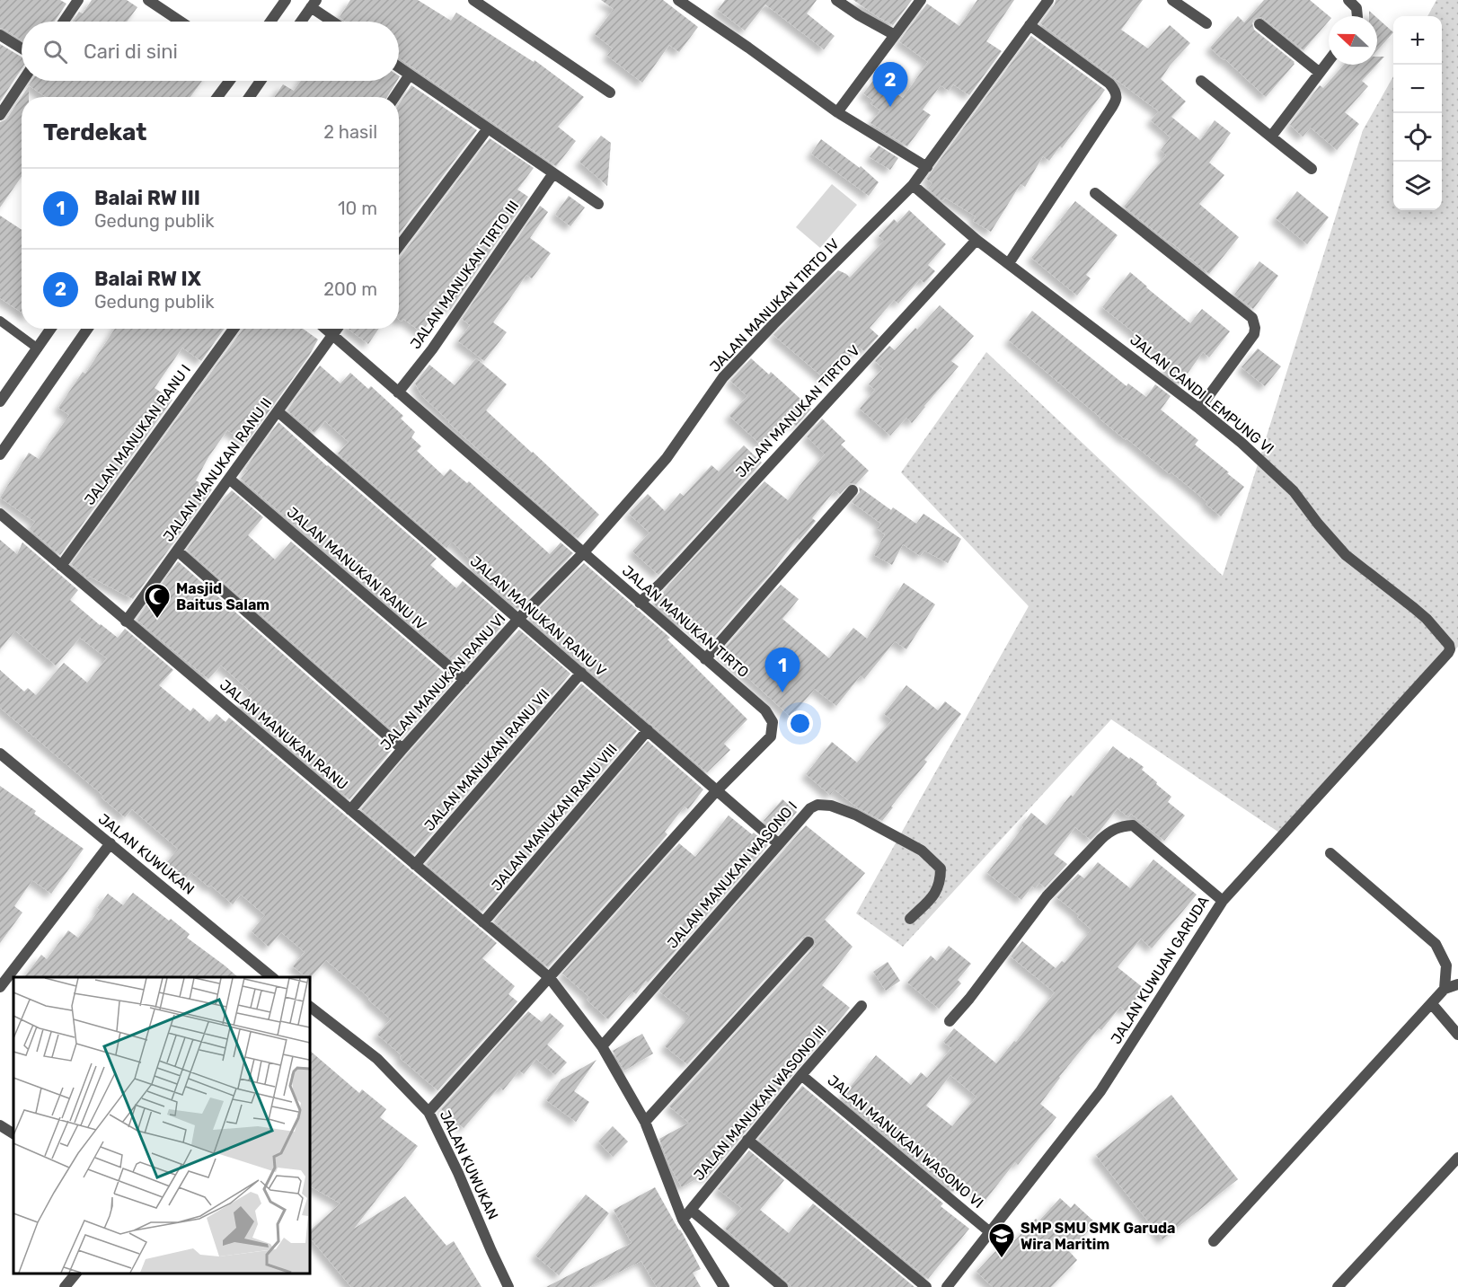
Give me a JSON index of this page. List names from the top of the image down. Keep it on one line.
{"streets":{"street":["JALAN MANUKAN TIRTO III","JALAN MANUKAN TIRTO IV","JALAN CANDI LEMPUNG VI","JALAN MANUKAN TIRTO V","JALAN MANUKAN RANU I","JALAN MANUKAN RANU II","JALAN MANUKAN RANU IV","JALAN MANUKAN RANU V","JALAN MANUKAN TIRTO","JALAN MANUKAN RANU VI","JALAN MANUKAN RANU","JALAN MANUKAN RANU VII","JALAN MANUKAN RANU VIII","JALAN KUWUKAN","JALAN MANUKAN WASONO I","JALAN KUWUAN GARUDA","JALAN MANUKAN WASONO III","JALAN MANUKAN WASONO VI"]},"crossings":[["JALAN MANUKAN TIRTO III","JALAN MANUKAN TIRTO"],["JALAN MANUKAN TIRTO IV","JALAN CANDI LEMPUNG VI"],["JALAN MANUKAN TIRTO IV","JALAN MANUKAN TIRTO"],["JALAN MANUKAN TIRTO IV","JALAN MANUKAN RANU VI"],["JALAN CANDI LEMPUNG VI","JALAN MANUKAN TIRTO V"],["JALAN CANDI LEMPUNG VI","JALAN KUWUAN GARUDA"],["JALAN MANUKAN TIRTO V","JALAN MANUKAN TIRTO"],["JALAN MANUKAN RANU I","JALAN MANUKAN RANU"],["JALAN MANUKAN RANU II","JALAN MANUKAN RANU IV"],["JALAN MANUKAN RANU II","JALAN MANUKAN RANU V"],["JALAN MANUKAN RANU II","JALAN MANUKAN TIRTO"],["JALAN MANUKAN RANU II","JALAN MANUKAN RANU"],["JALAN MANUKAN RANU IV","JALAN MANUKAN RANU VI"],["JALAN MANUKAN RANU V","JALAN MANUKAN TIRTO"],["JALAN MANUKAN RANU V","JALAN MANUKAN RANU VI"],["JALAN MANUKAN RANU V","JALAN MANUKAN RANU VII"],["JALAN MANUKAN RANU V","JALAN MANUKAN RANU VIII"],["JALAN MANUKAN RANU V","JALAN MANUKAN WASONO I"],["JALAN MANUKAN TIRTO","JALAN MANUKAN RANU VI"],["JALAN MANUKAN TIRTO","JALAN MANUKAN RANU"],["JALAN MANUKAN TIRTO","JALAN KUWUKAN"],["JALAN MANUKAN RANU VI","JALAN MANUKAN RANU"],["JALAN MANUKAN RANU","JALAN MANUKAN RANU VII"],["JALAN MANUKAN RANU","JALAN MANUKAN RANU VIII"],["JALAN MANUKAN RANU","JALAN MANUKAN WASONO I"],["JALAN MANUKAN RANU","JALAN MANUKAN WASONO III"],["JALAN KUWUAN GARUDA","JALAN MANUKAN WASONO VI"],["JALAN MANUKAN WASONO III","JALAN MANUKAN WASONO VI"]],"places":{"mosque":["Masjid Baitus Salam"],"school or university":["SMP SMU SMK Garuda Wira Maritim"]},"north":"left","page":{"map_buttons":["+","−"],"search":"Cari di sini","pins":["2","1"],"heading":["Terdekat","2 hasil"],"list":[{"mark":"1","name":"Balai RW III","note":"Gedung publik","value":"10 m"},{"mark":"2","name":"Balai RW IX","note":"Gedung publik","value":"200 m"}]}}
